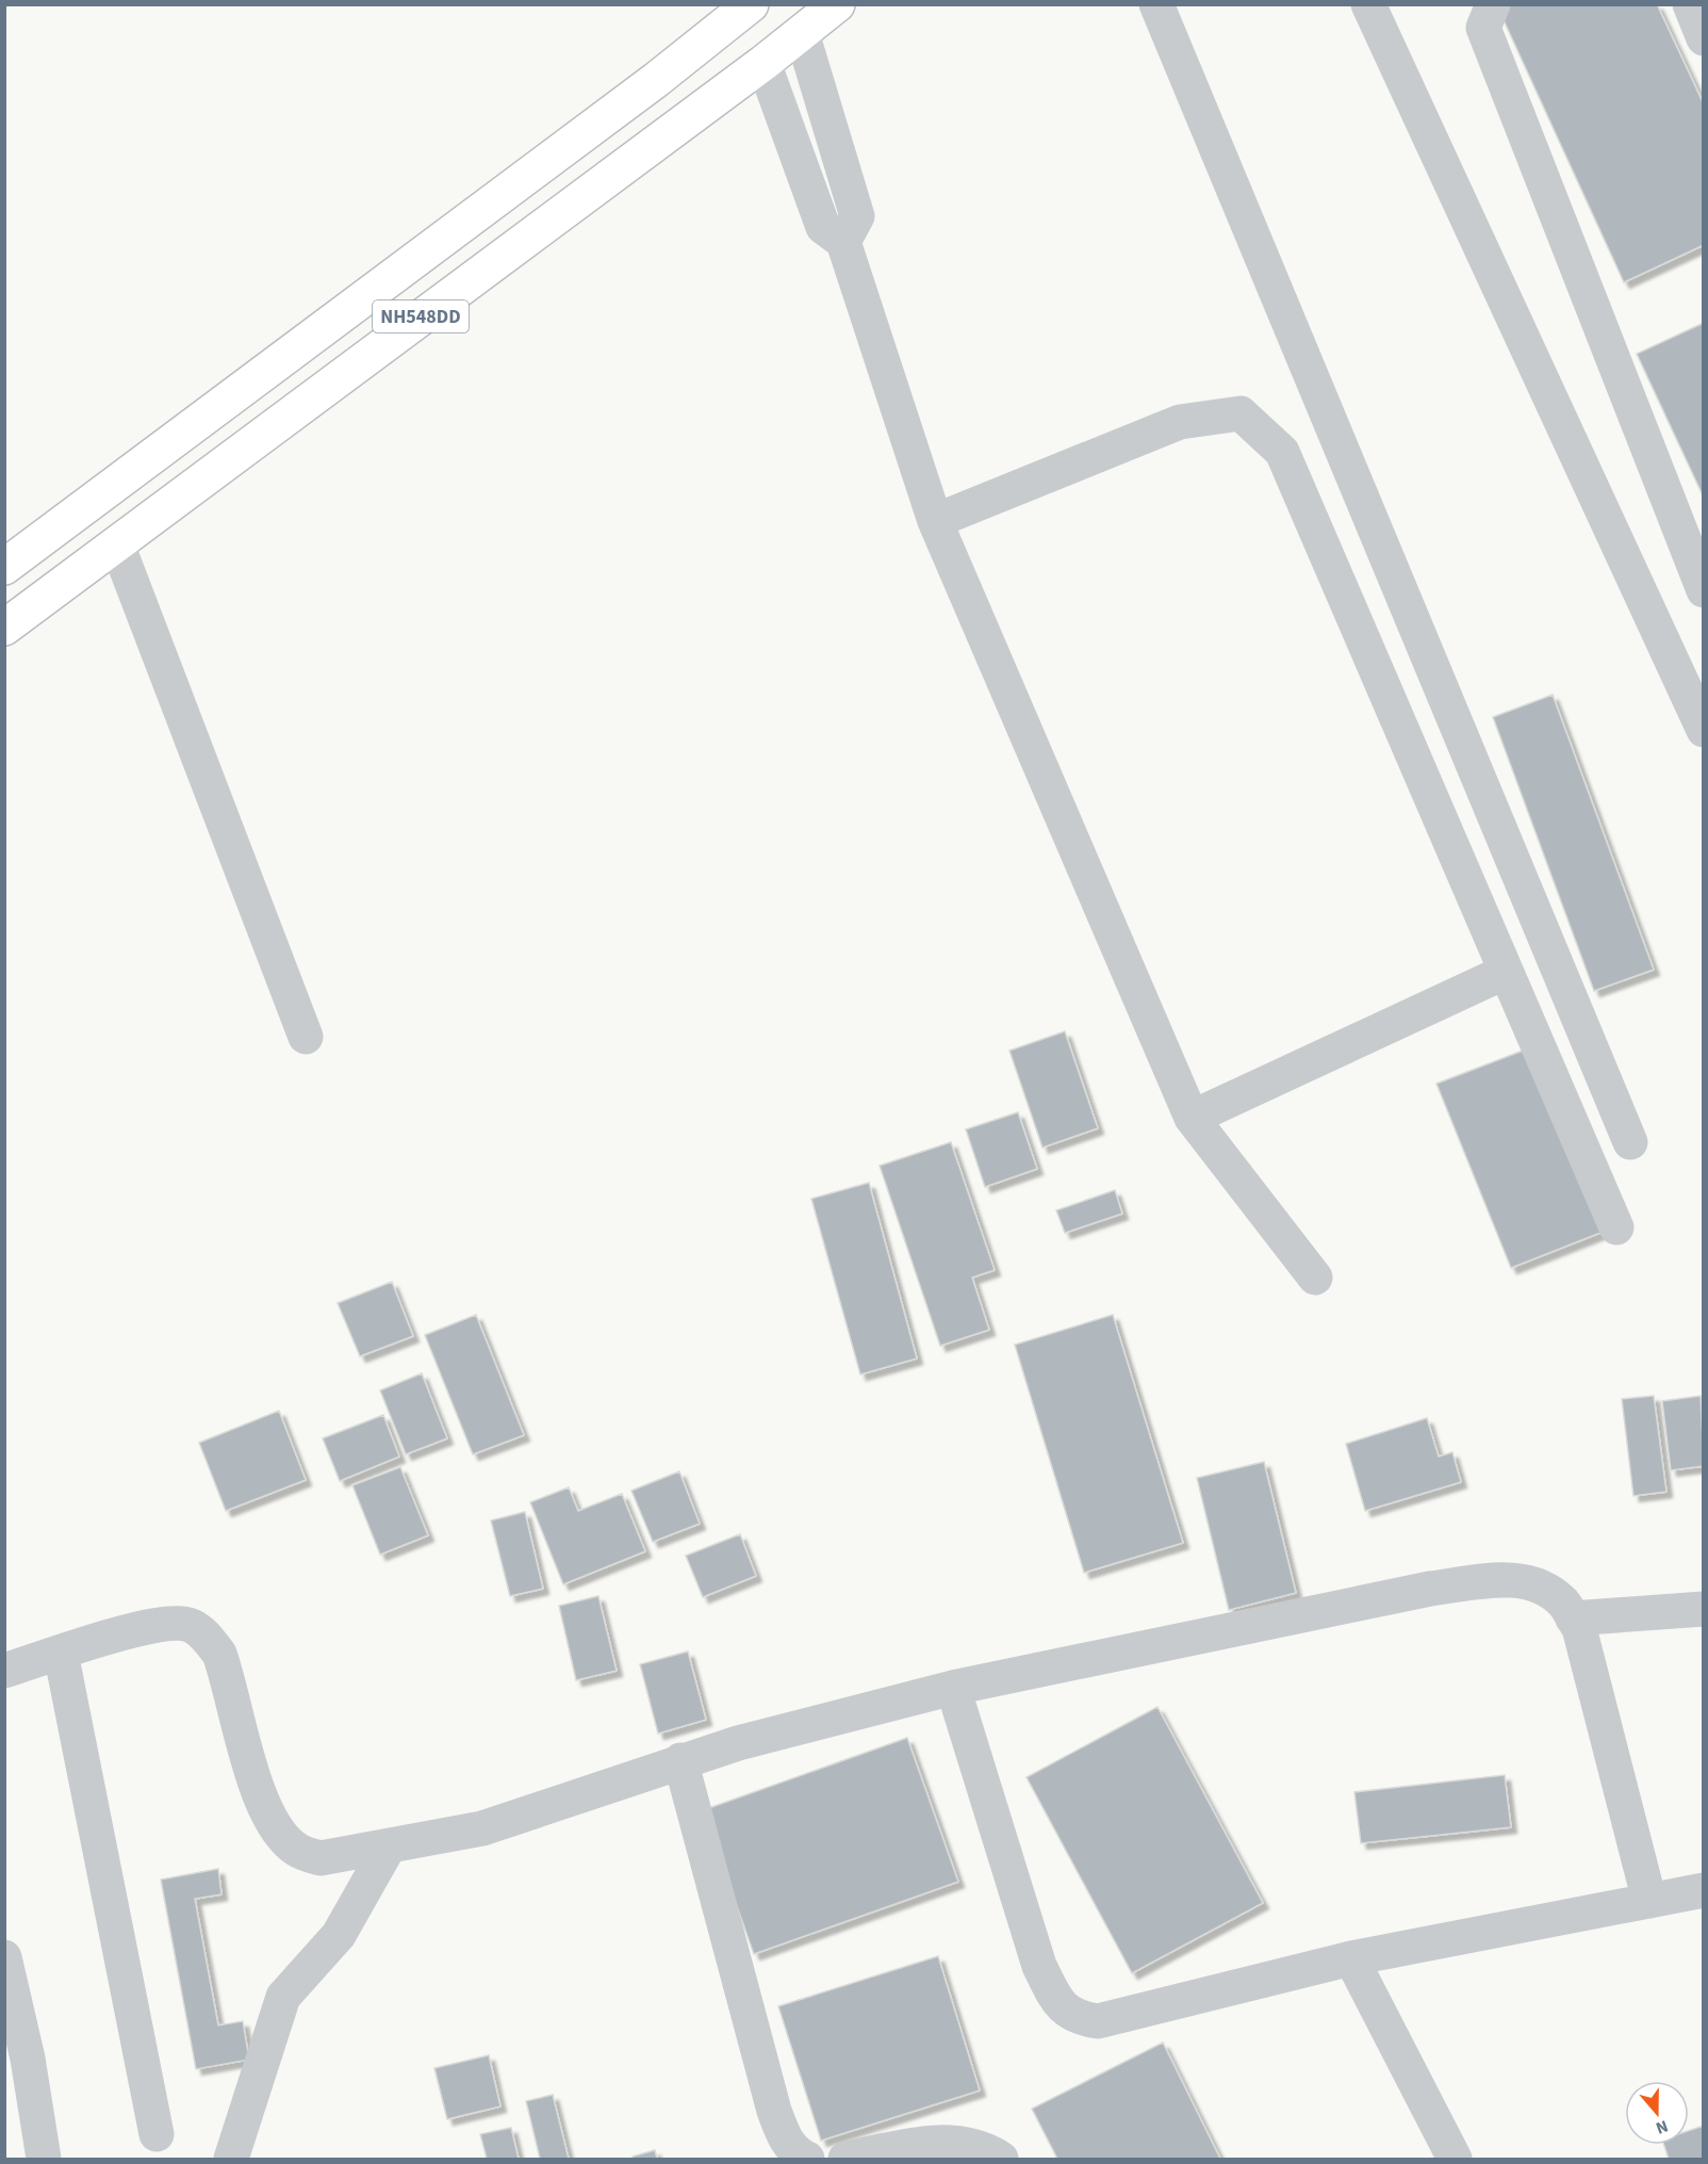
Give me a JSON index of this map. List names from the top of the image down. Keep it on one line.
{"streets":{"highway":["NH548DD"]},"north":"bottom"}
